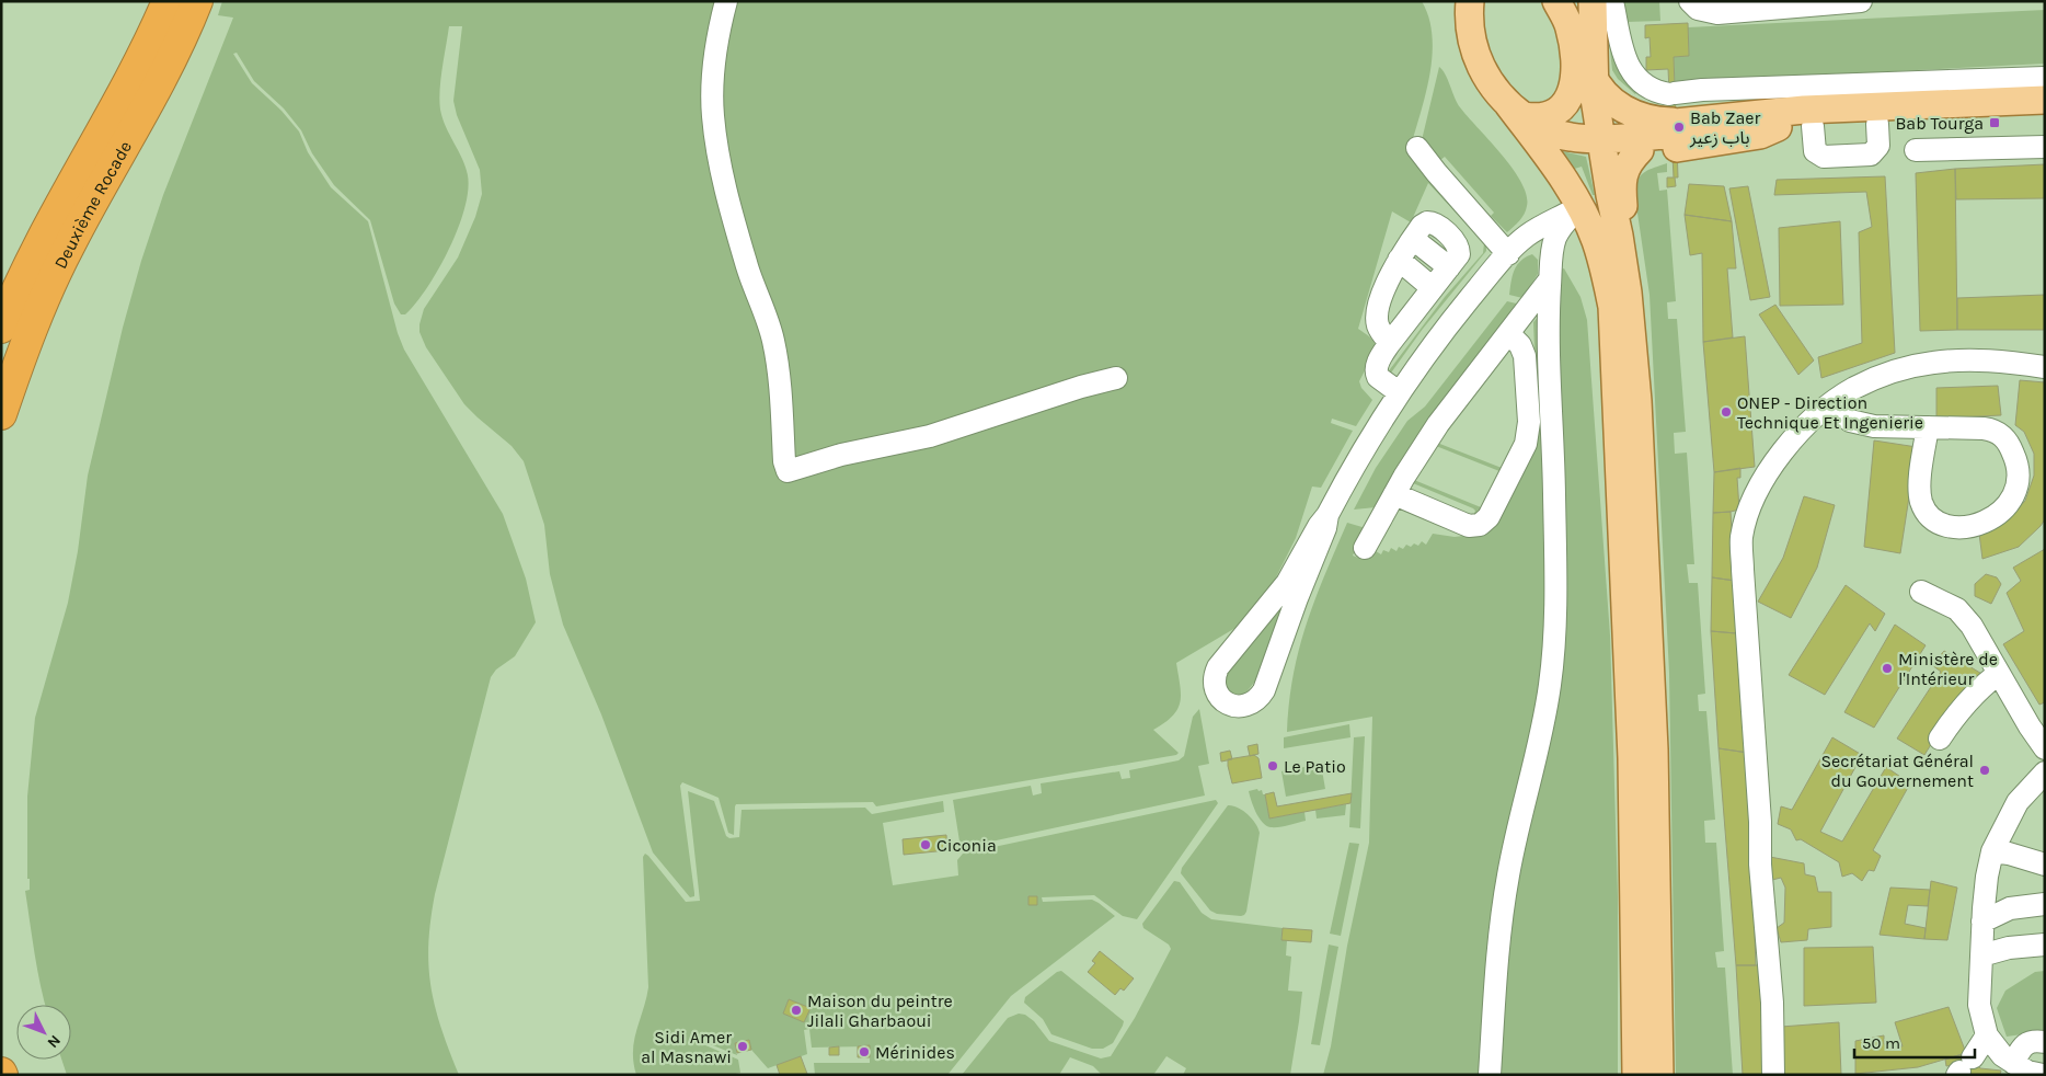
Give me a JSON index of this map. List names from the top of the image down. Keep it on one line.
{"streets":{"highway":["Deuxième Rocade"]},"places":{"transit":["Bab Tourga"],"other":["Bab Zaer باب زعير","ONEP - Direction Technique Et Ingenierie","Ministère de l'Intérieur","Le Patio","Secrétariat Général du Gouvernement","Ciconia","Maison du peintre Jilali Gharbaoui","Sidi Amer al Masnawi","Mérinides"]},"scale_bar":"50 m","north":"bottom right"}
